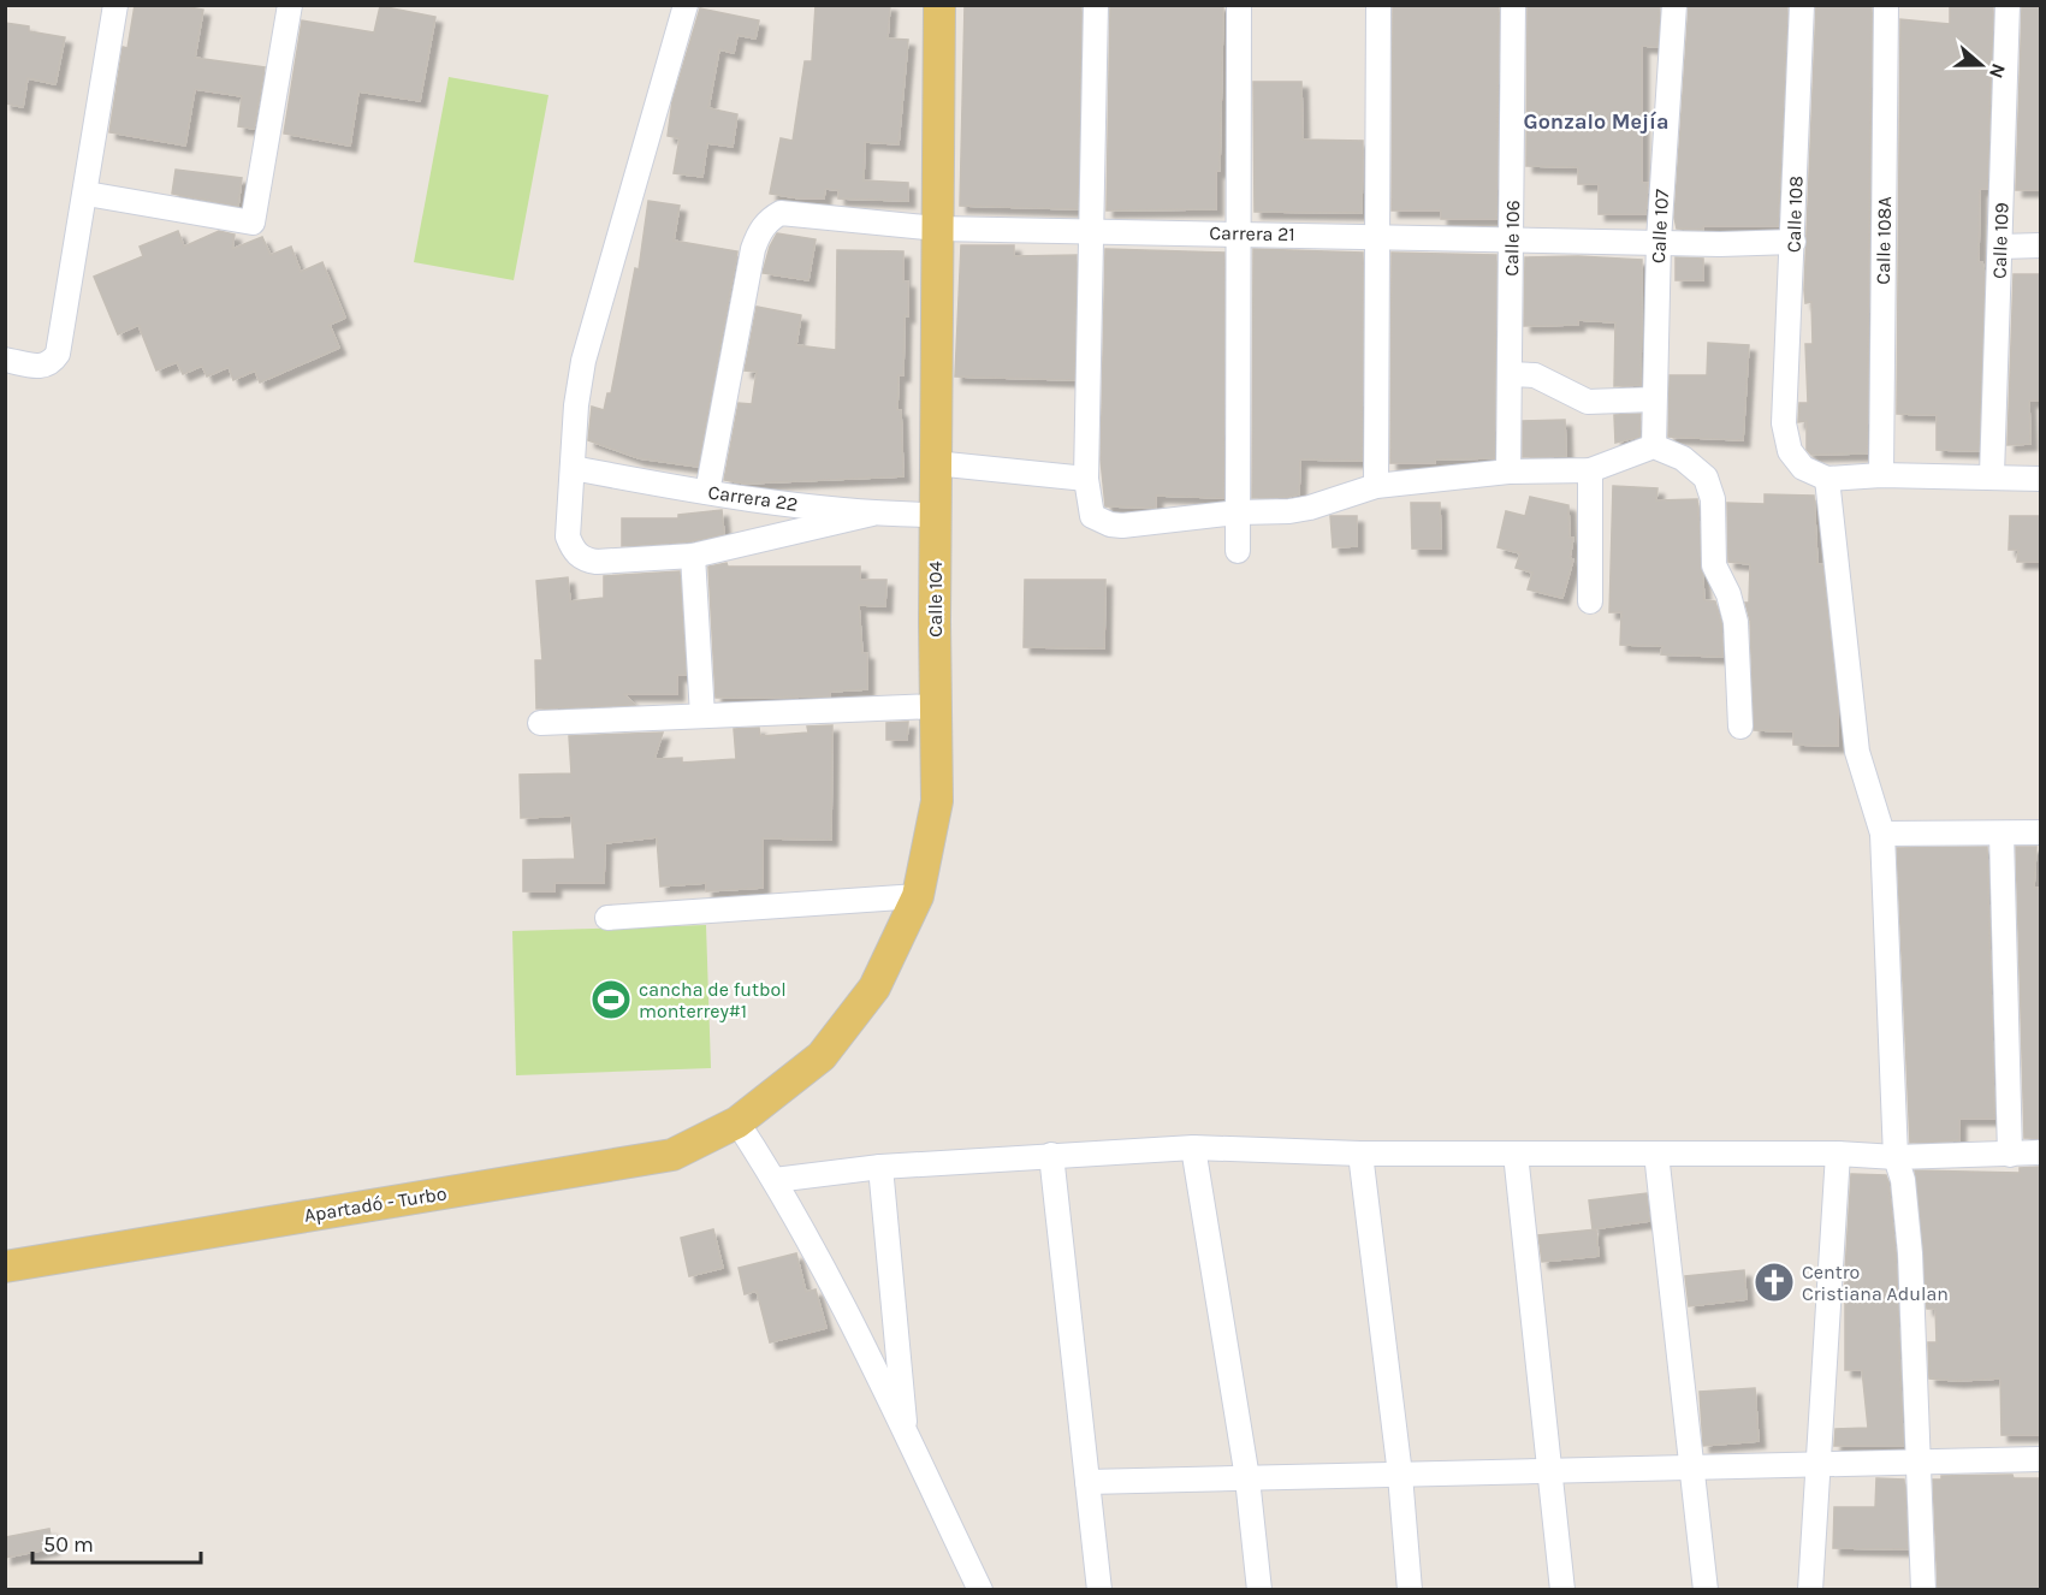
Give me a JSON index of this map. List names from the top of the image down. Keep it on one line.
{"streets":{"main road":["Calle 104","Apartadó - Turbo"],"street":["Calle 108","Calle 107","Carrera 21","Calle 106","Calle 108A","Calle 109","Carrera 22"]},"crossings":[["Calle 108","Carrera 21"],["Calle 107","Carrera 21"],["Carrera 21","Calle 106"],["Carrera 21","Carrera 22"],["Carrera 21","Calle 104"],["Carrera 22","Calle 104"],["Calle 104","Apartadó - Turbo"]],"districts":["Gonzalo Mejía"],"places":{"sports":["cancha de futbol monterrey#1"],"church":["Centro Cristiana Adulan"]},"scale_bar":"50 m","north":"right"}
